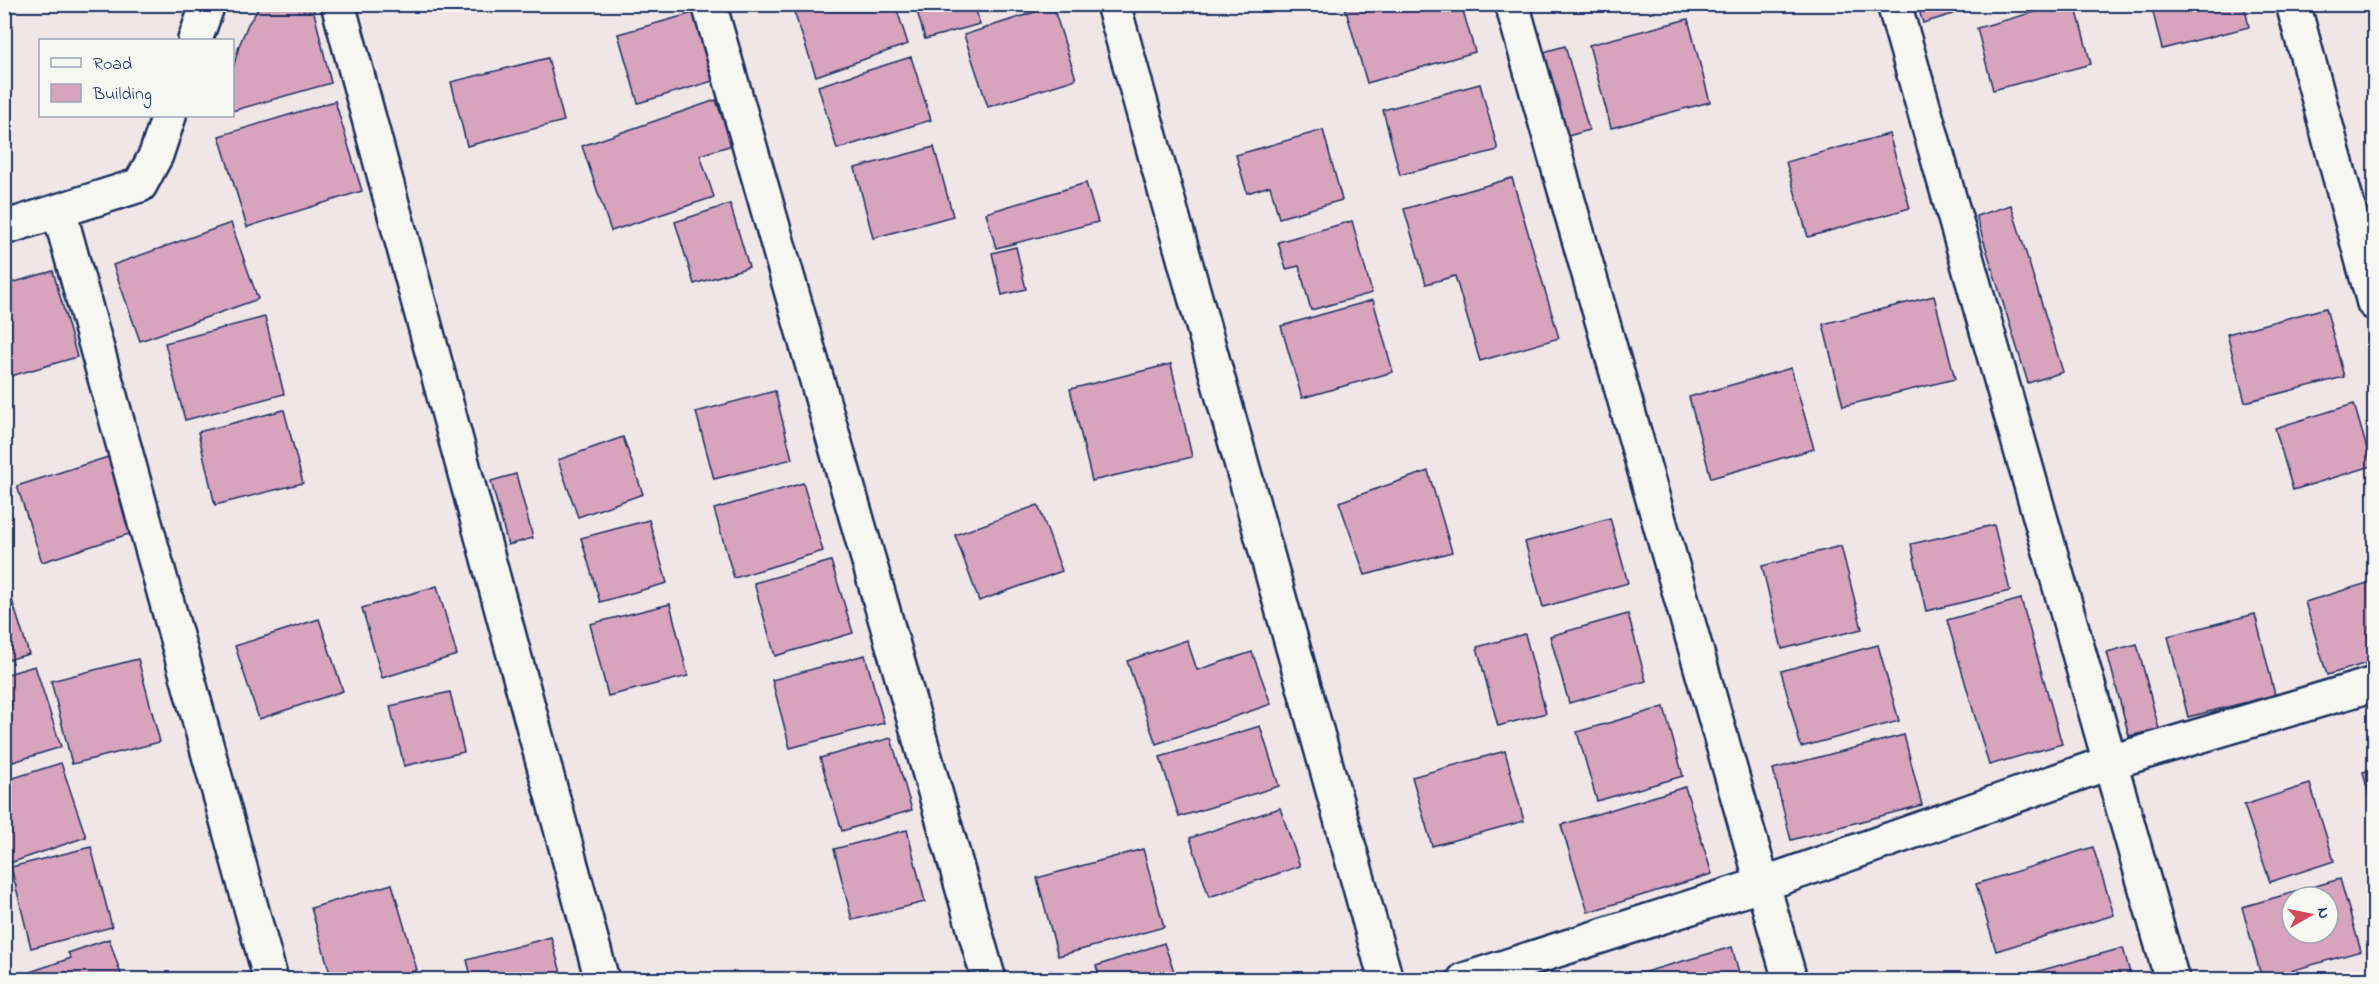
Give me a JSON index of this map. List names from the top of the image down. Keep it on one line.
{"legend":["Road","Building"],"north":"right"}
